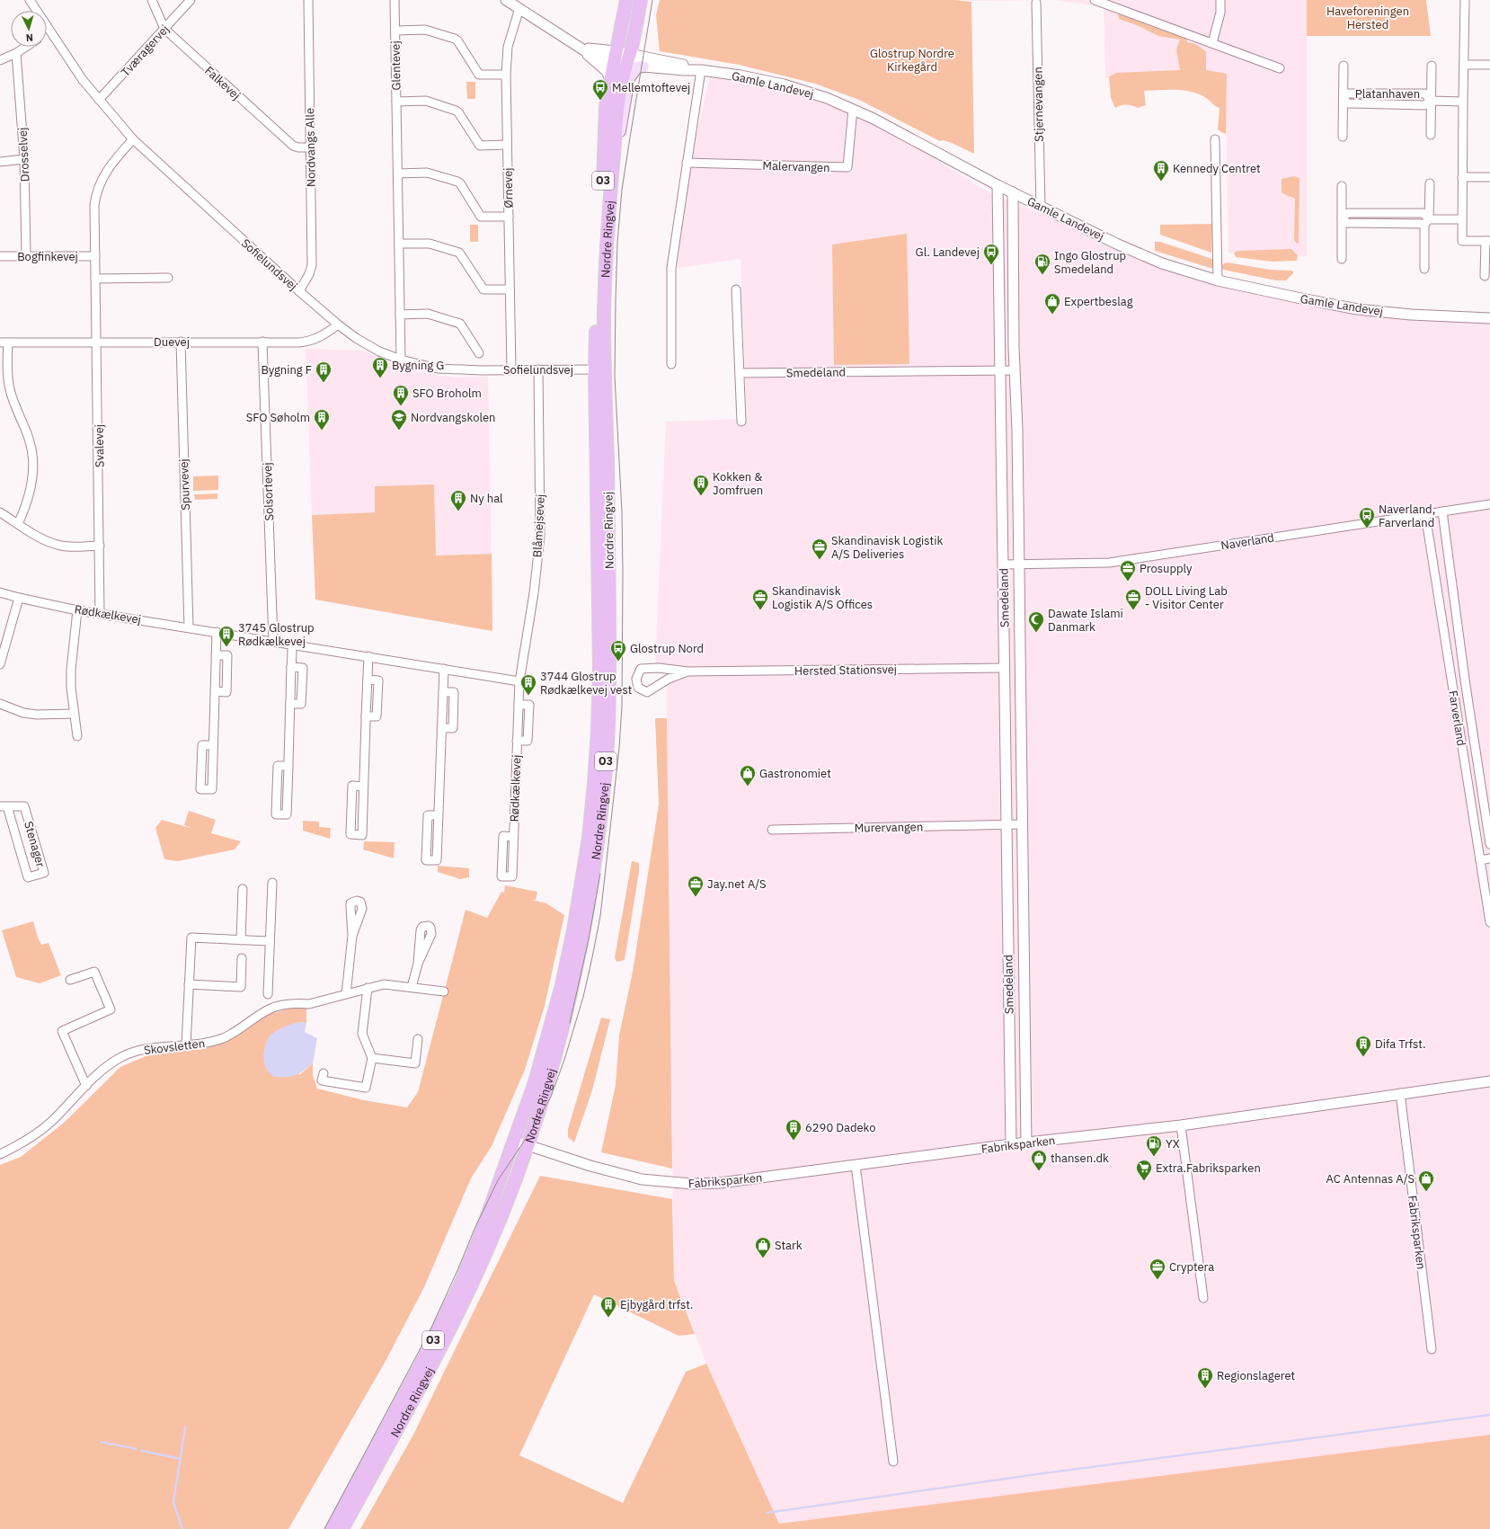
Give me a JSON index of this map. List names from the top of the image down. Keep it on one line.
{"streets":{"main road":["O3","Nordre Ringvej"],"street":["Tværagervej","Glentevej","Falkevej","Gamle Landevej","Platanhaven","Stjernevangen","Nordvangs Alle","Drosselvej","Malervangen","Ørnevej","Bogfinkevej","Sofielundsvej","Duevej","Smedeland","Svalevej","Spurvevej","Solsortevej","Blåmejsevej","Naverland","Rødkælkevej","Hersted Stationsvej","Farverland","Murervangen","Stenager","Skovsletten","Fabriksparken"]},"crossings":[["Tværagervej","Falkevej"],["Tværagervej","Sofielundsvej"],["Glentevej","Ørnevej"],["Glentevej","Sofielundsvej"],["Falkevej","Nordvangs Alle"],["Gamle Landevej","Stjernevangen"],["Gamle Landevej","Malervangen"],["Gamle Landevej","Nordre Ringvej"],["Gamle Landevej","Smedeland"],["Nordvangs Alle","Sofielundsvej"],["Drosselvej","Bogfinkevej"],["Ørnevej","Sofielundsvej"],["Nordre Ringvej","Sofielundsvej"],["Nordre Ringvej","Fabriksparken"],["Bogfinkevej","Svalevej"],["Sofielundsvej","Duevej"],["Sofielundsvej","Svalevej"],["Sofielundsvej","Blåmejsevej"],["Duevej","Svalevej"],["Duevej","Spurvevej"],["Duevej","Solsortevej"],["Smedeland","Naverland"],["Smedeland","Hersted Stationsvej"],["Smedeland","Murervangen"],["Smedeland","Fabriksparken"],["Svalevej","Rødkælkevej"],["Spurvevej","Rødkælkevej"],["Solsortevej","Rødkælkevej"],["Blåmejsevej","Rødkælkevej"],["Naverland","Farverland"]],"parks":["Haveforeningen Hersted","Glostrup Nordre Kirkegård"],"places":{"bus stop":["Mellemtoftevej","Gl. Landevej","Naverland, Farverland","Glostrup Nord"],"building":["Kennedy Centret","Bygning G","Bygning F","SFO Broholm","SFO Søholm","Kokken & Jomfruen","Ny hal","3745 Glostrup Rødkælkevej","3744 Glostrup Rødkælkevej vest","Difa Trfst.","6290 Dadeko","Ejbygård trfst.","Regionslageret"],"fuel station":["Ingo Glostrup Smedeland","YX"],"shop":["Expertbeslag","Gastronomiet","thansen.dk","AC Antennas A/S","Stark"],"school or university":["Nordvangskolen"],"office":["Skandinavisk Logistik A/S Deliveries","Prosupply","Skandinavisk Logistik A/S Offices","DOLL Living Lab - Visitor Center","Jay.net A/S","Cryptera"],"mosque":["Dawate Islami Danmark"],"supermarket":["Extra.Fabriksparken"]},"north":"bottom"}
